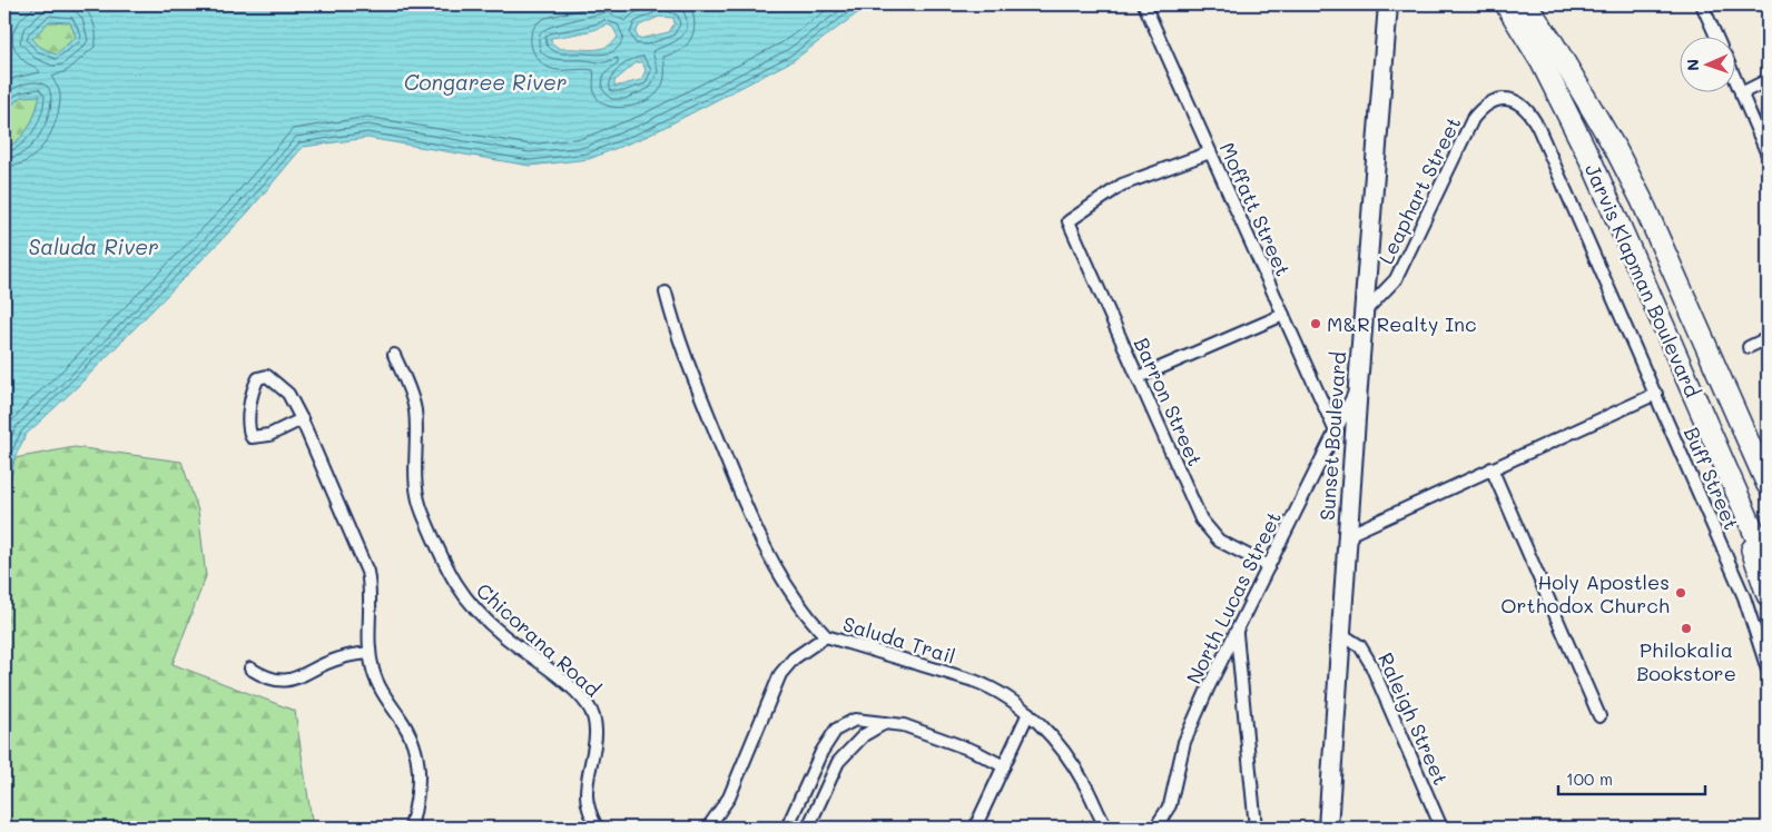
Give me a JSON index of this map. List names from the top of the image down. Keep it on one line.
{"streets":{"highway":["Jarvis Klapman Boulevard"],"main road":["Sunset Boulevard"],"street":["Leaphart Street","Moffatt Street","Barron Street","Buff Street","North Lucas Street","Chicorana Road","Saluda Trail","Raleigh Street"]},"crossings":[["Leaphart Street","Sunset Boulevard"],["Leaphart Street","Buff Street"],["Moffatt Street","Barron Street"],["Moffatt Street","North Lucas Street"],["Barron Street","North Lucas Street"],["Sunset Boulevard","North Lucas Street"],["Sunset Boulevard","Raleigh Street"]],"water":["Congaree River","Saluda River"],"places":["M&R Realty Inc","Holy Apostles Orthodox Church","Philokalia Bookstore"],"scale_bar":"100 m","north":"left"}
